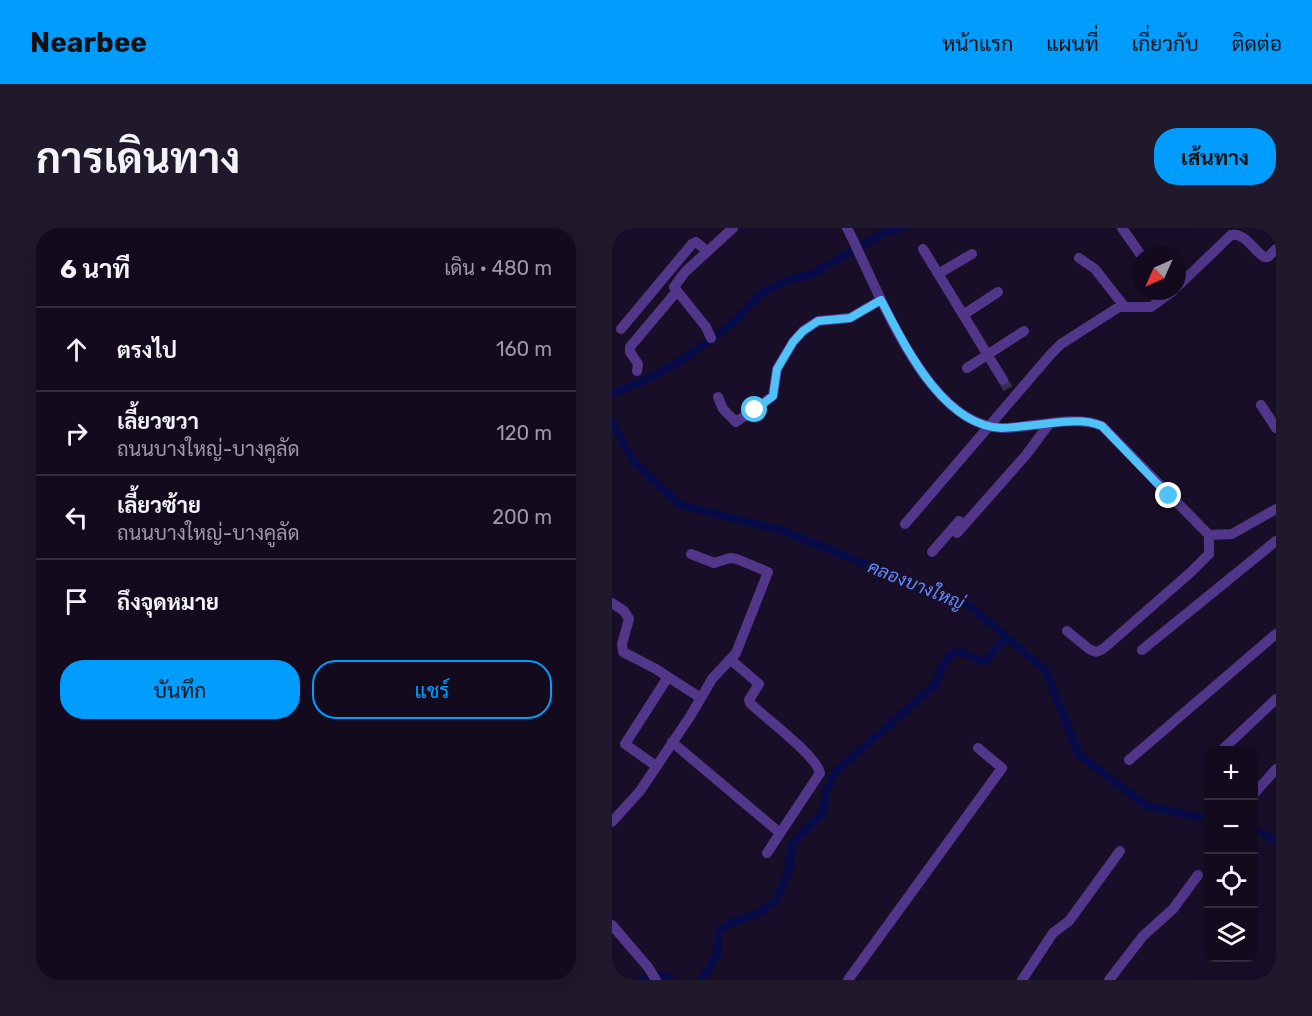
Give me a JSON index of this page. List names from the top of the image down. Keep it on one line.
{"water":["คลองบางใหญ่"],"north":"bottom left","page":{"header":"Nearbee","nav":["หน้าแรก","แผนที่","เกี่ยวกับ","ติดต่อ"],"title":"การเดินทาง","buttons":["เส้นทาง",["บันทึก","แชร์"]],"heading":["6 นาที","เดิน · 480 m"],"list":[["ตรงไป","160 m"],["เลี้ยวขวา","ถนนบางใหญ่-บางคูลัด","120 m"],["เลี้ยวซ้าย","ถนนบางใหญ่-บางคูลัด","200 m"],"ถึงจุดหมาย"],"map_buttons":["+","−"]}}
